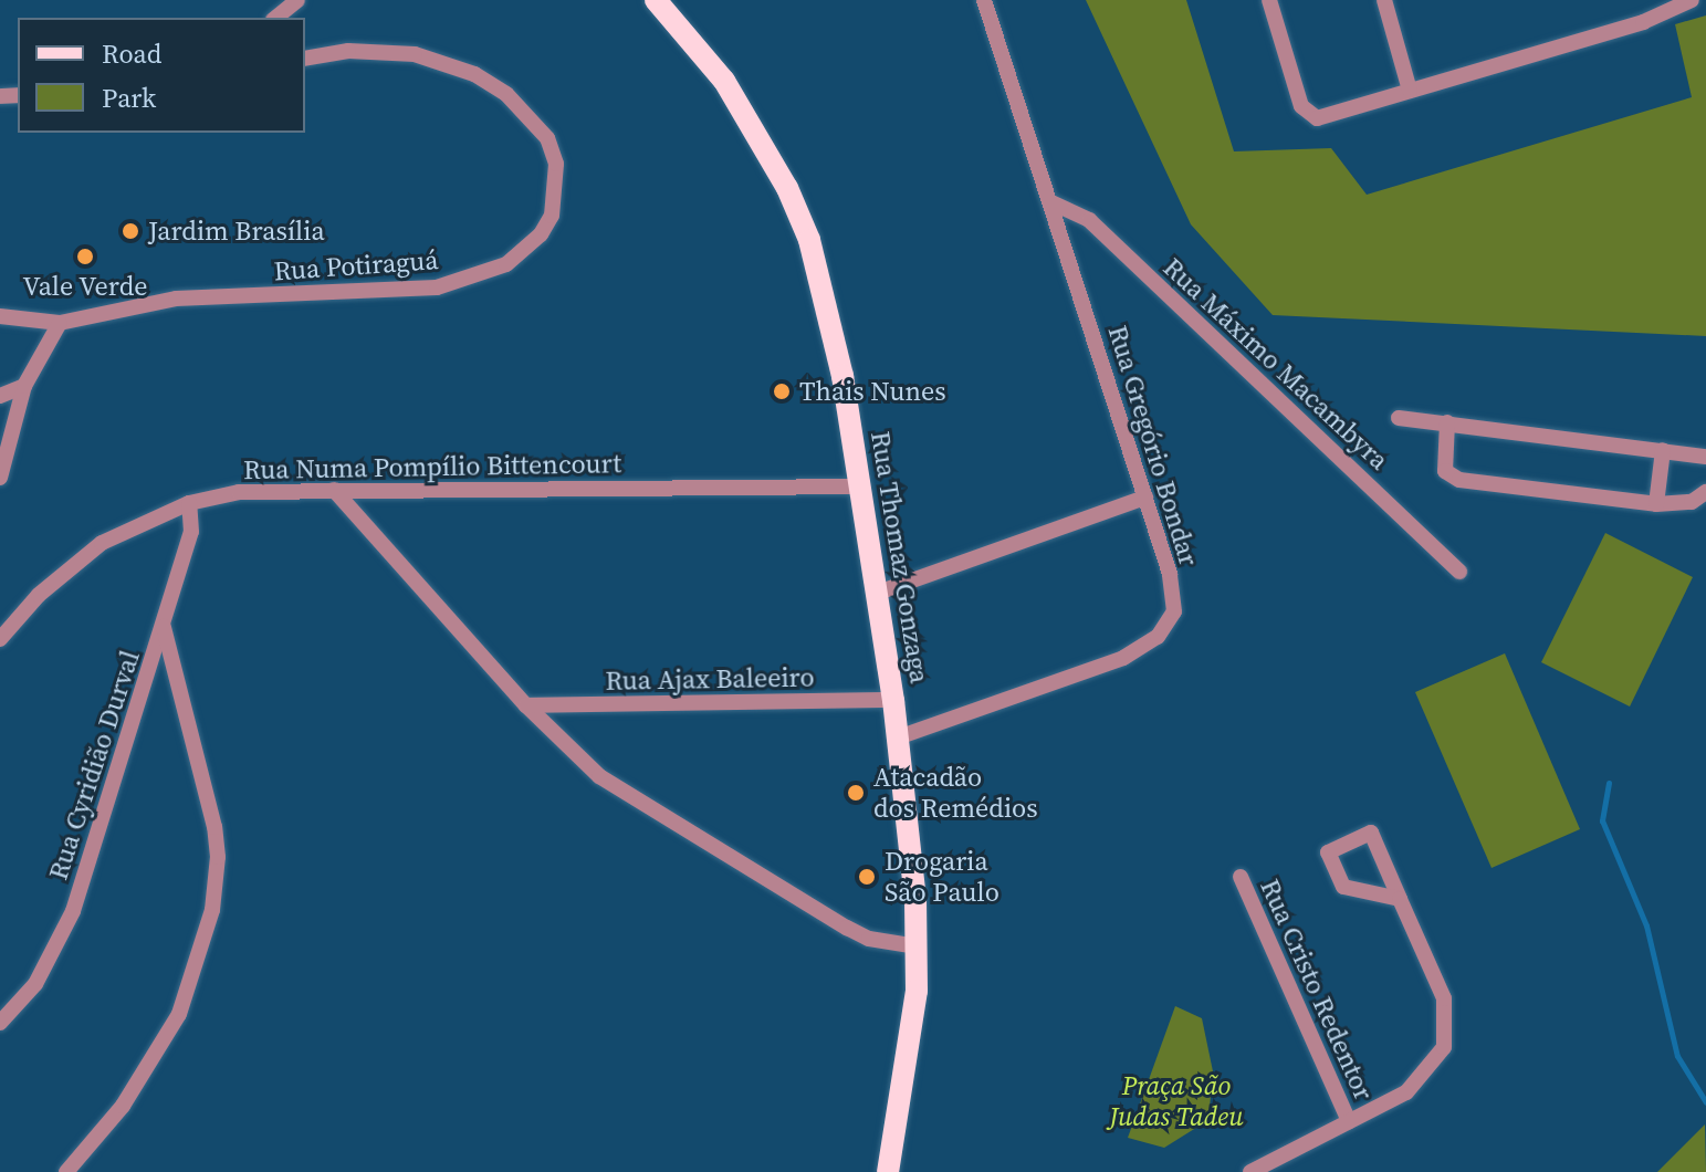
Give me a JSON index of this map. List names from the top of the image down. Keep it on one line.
{"streets":{"main road":["Rua Thomaz Gonzaga"],"street":["Rua Potiraguá","Rua Máximo Macambyra","Rua Gregório Bondar","Rua Numa Pompílio Bittencourt","Rua Ajax Baleeiro","Rua Cyridião Durval","Rua Cristo Redentor"]},"crossings":[["Rua Máximo Macambyra","Rua Gregório Bondar"],["Rua Gregório Bondar","Rua Thomaz Gonzaga"],["Rua Numa Pompílio Bittencourt","Rua Thomaz Gonzaga"],["Rua Numa Pompílio Bittencourt","Rua Cyridião Durval"],["Rua Thomaz Gonzaga","Rua Ajax Baleeiro"]],"parks":["Praça São Judas Tadeu"],"places":["Jardim Brasília","Vale Verde","Thais Nunes","Atacadão dos Remédios","Drogaria São Paulo"],"legend":["Road","Park"]}
